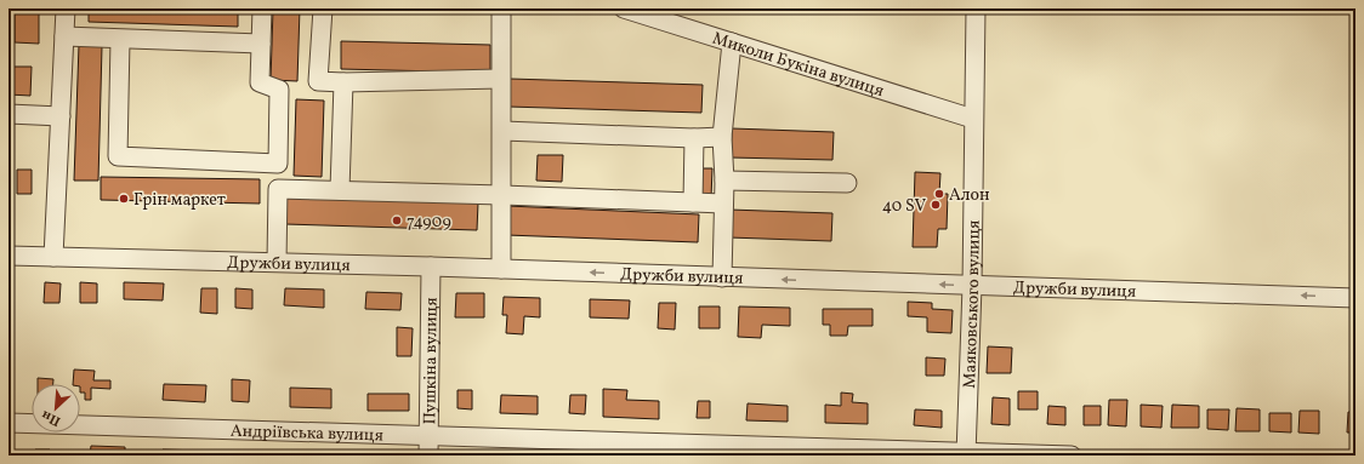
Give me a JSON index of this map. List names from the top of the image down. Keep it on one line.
{"streets":{"street":["Миколи Букіна вулиця","Дружби вулиця","Маяковського вулиця","Пушкіна вулиця","Андріївська вулиця"]},"crossings":[["Миколи Букіна вулиця","Маяковського вулиця"],["Дружби вулиця","Маяковського вулиця"],["Дружби вулиця","Пушкіна вулиця"],["Маяковського вулиця","Андріївська вулиця"],["Пушкіна вулиця","Андріївська вулиця"]],"places":["Алон","Грін маркет","40 SV","74909"],"north":"bottom left"}
